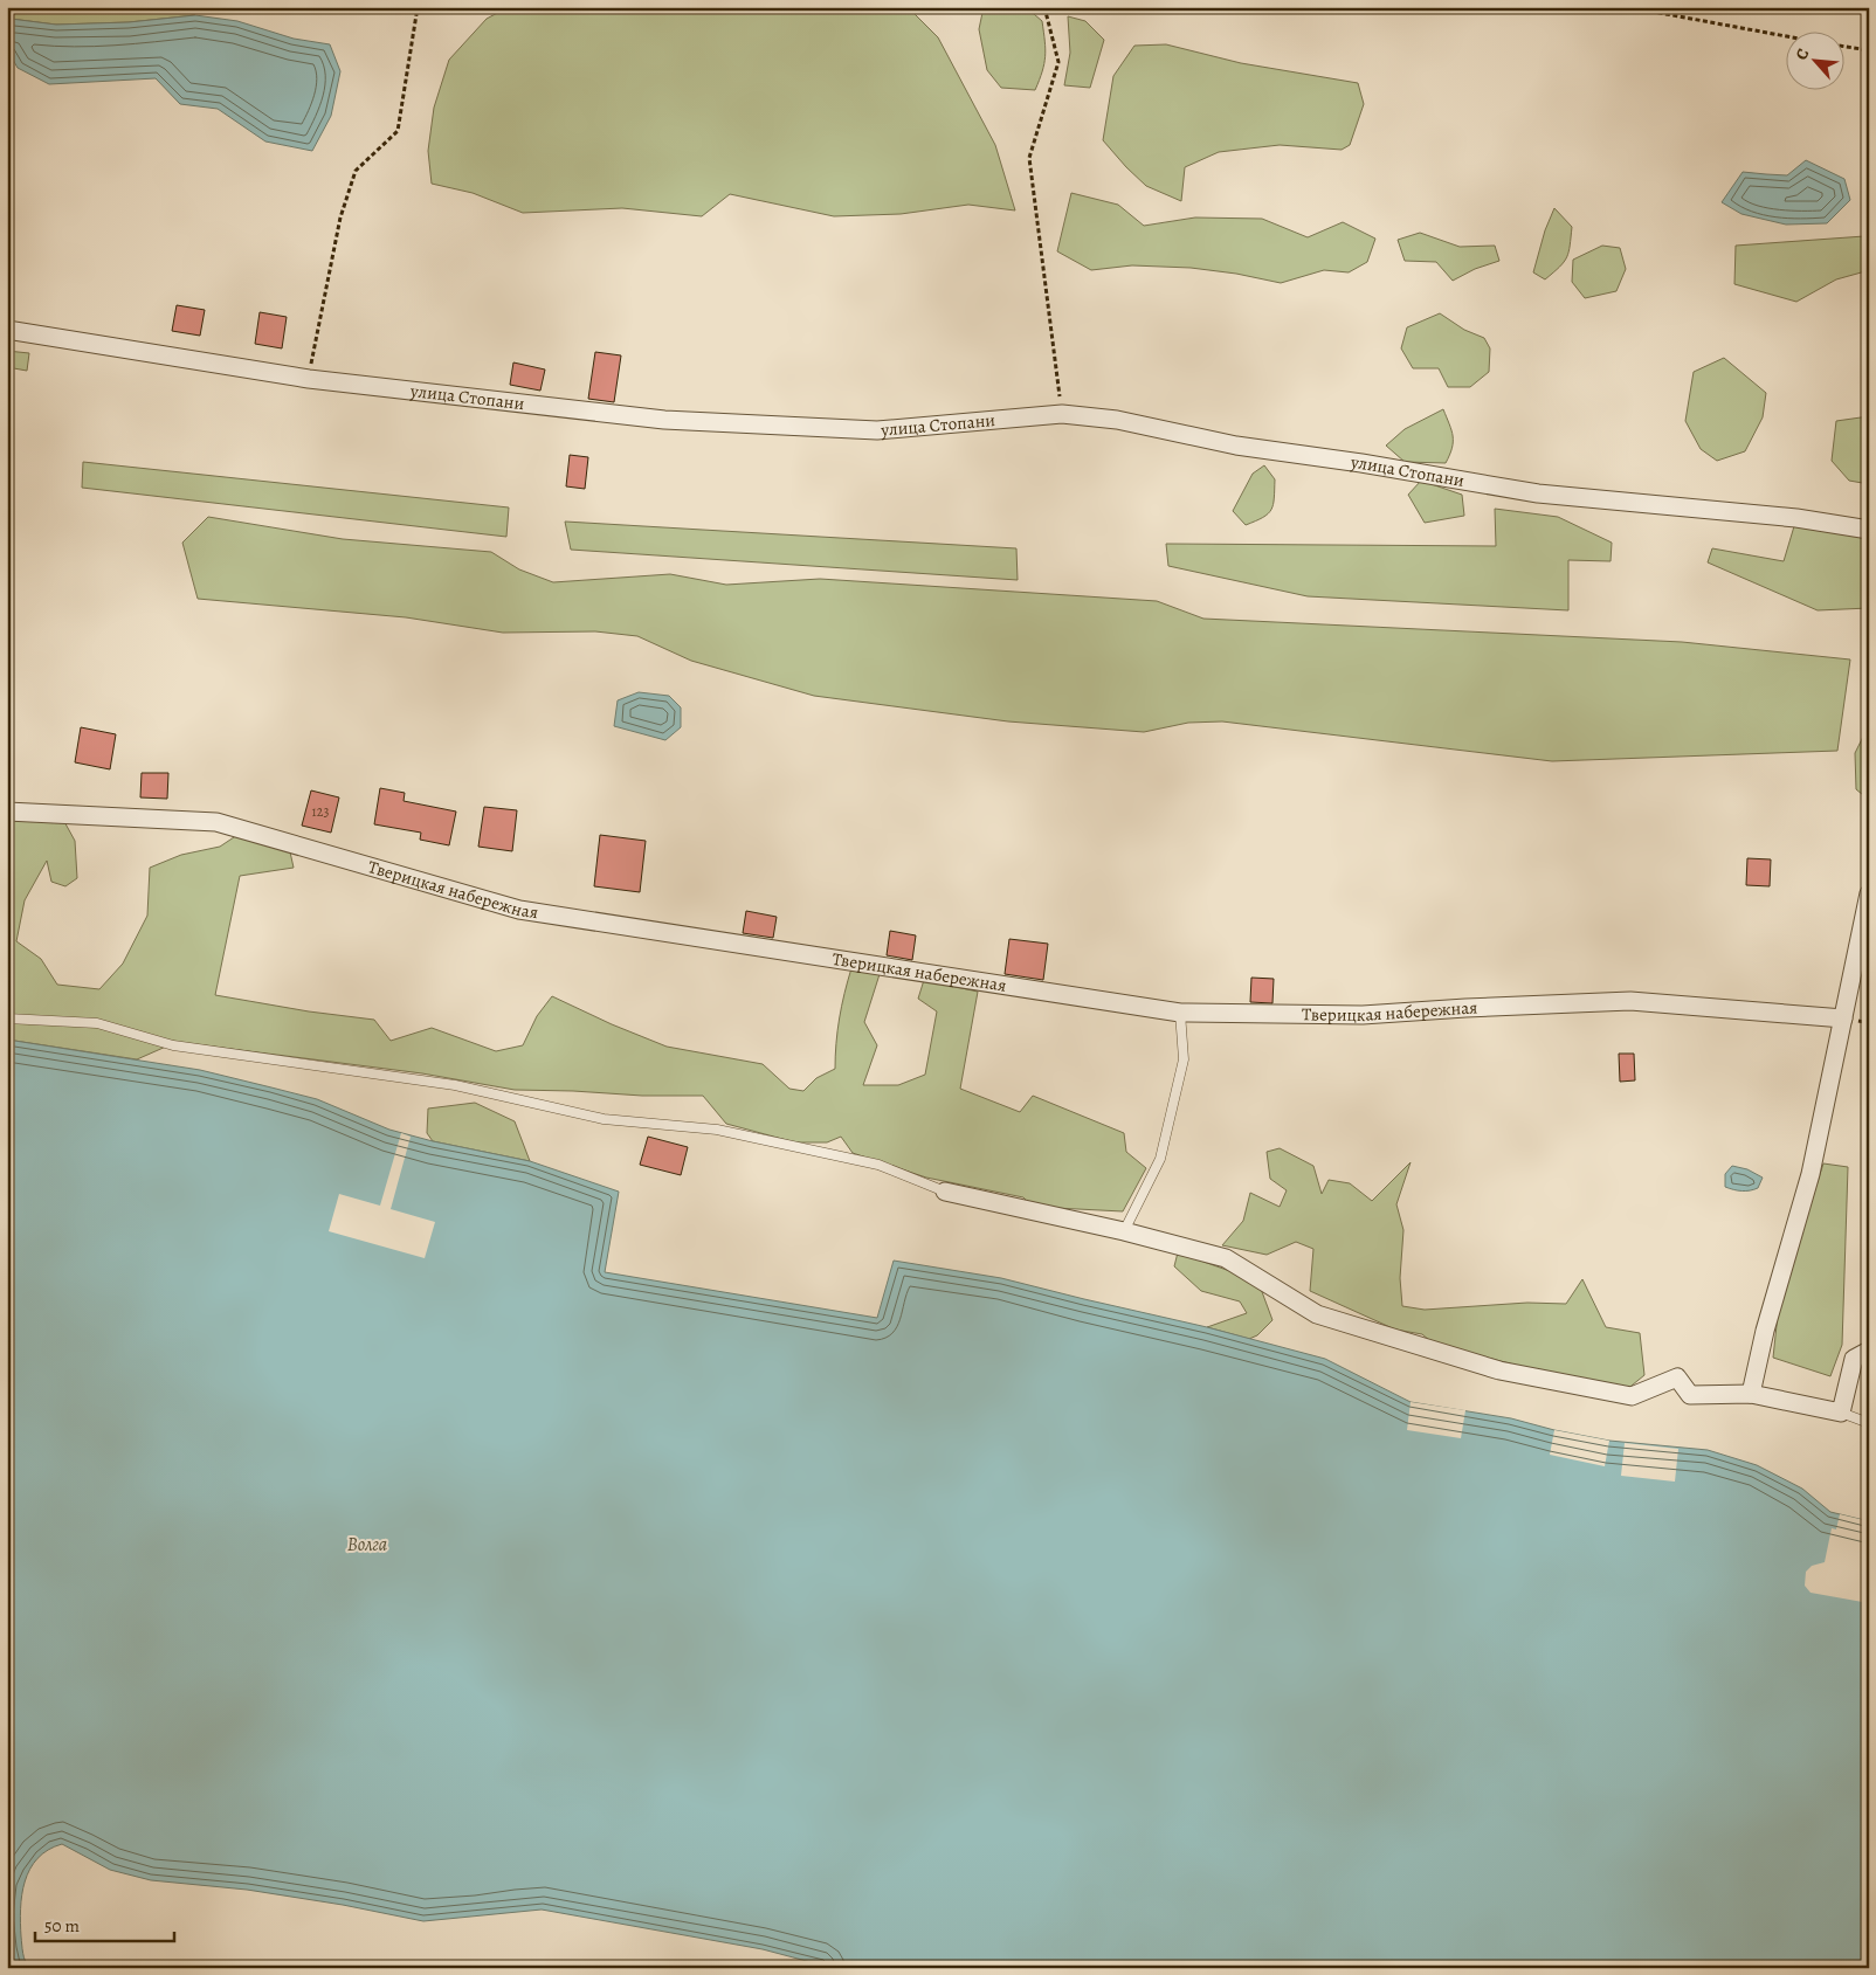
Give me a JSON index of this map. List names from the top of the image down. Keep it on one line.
{"streets":{"street":["улица Стопани","Тверицкая набережная"]},"water":["Волга"],"house_numbers":["123"],"scale_bar":"50 m","north":"top left"}
